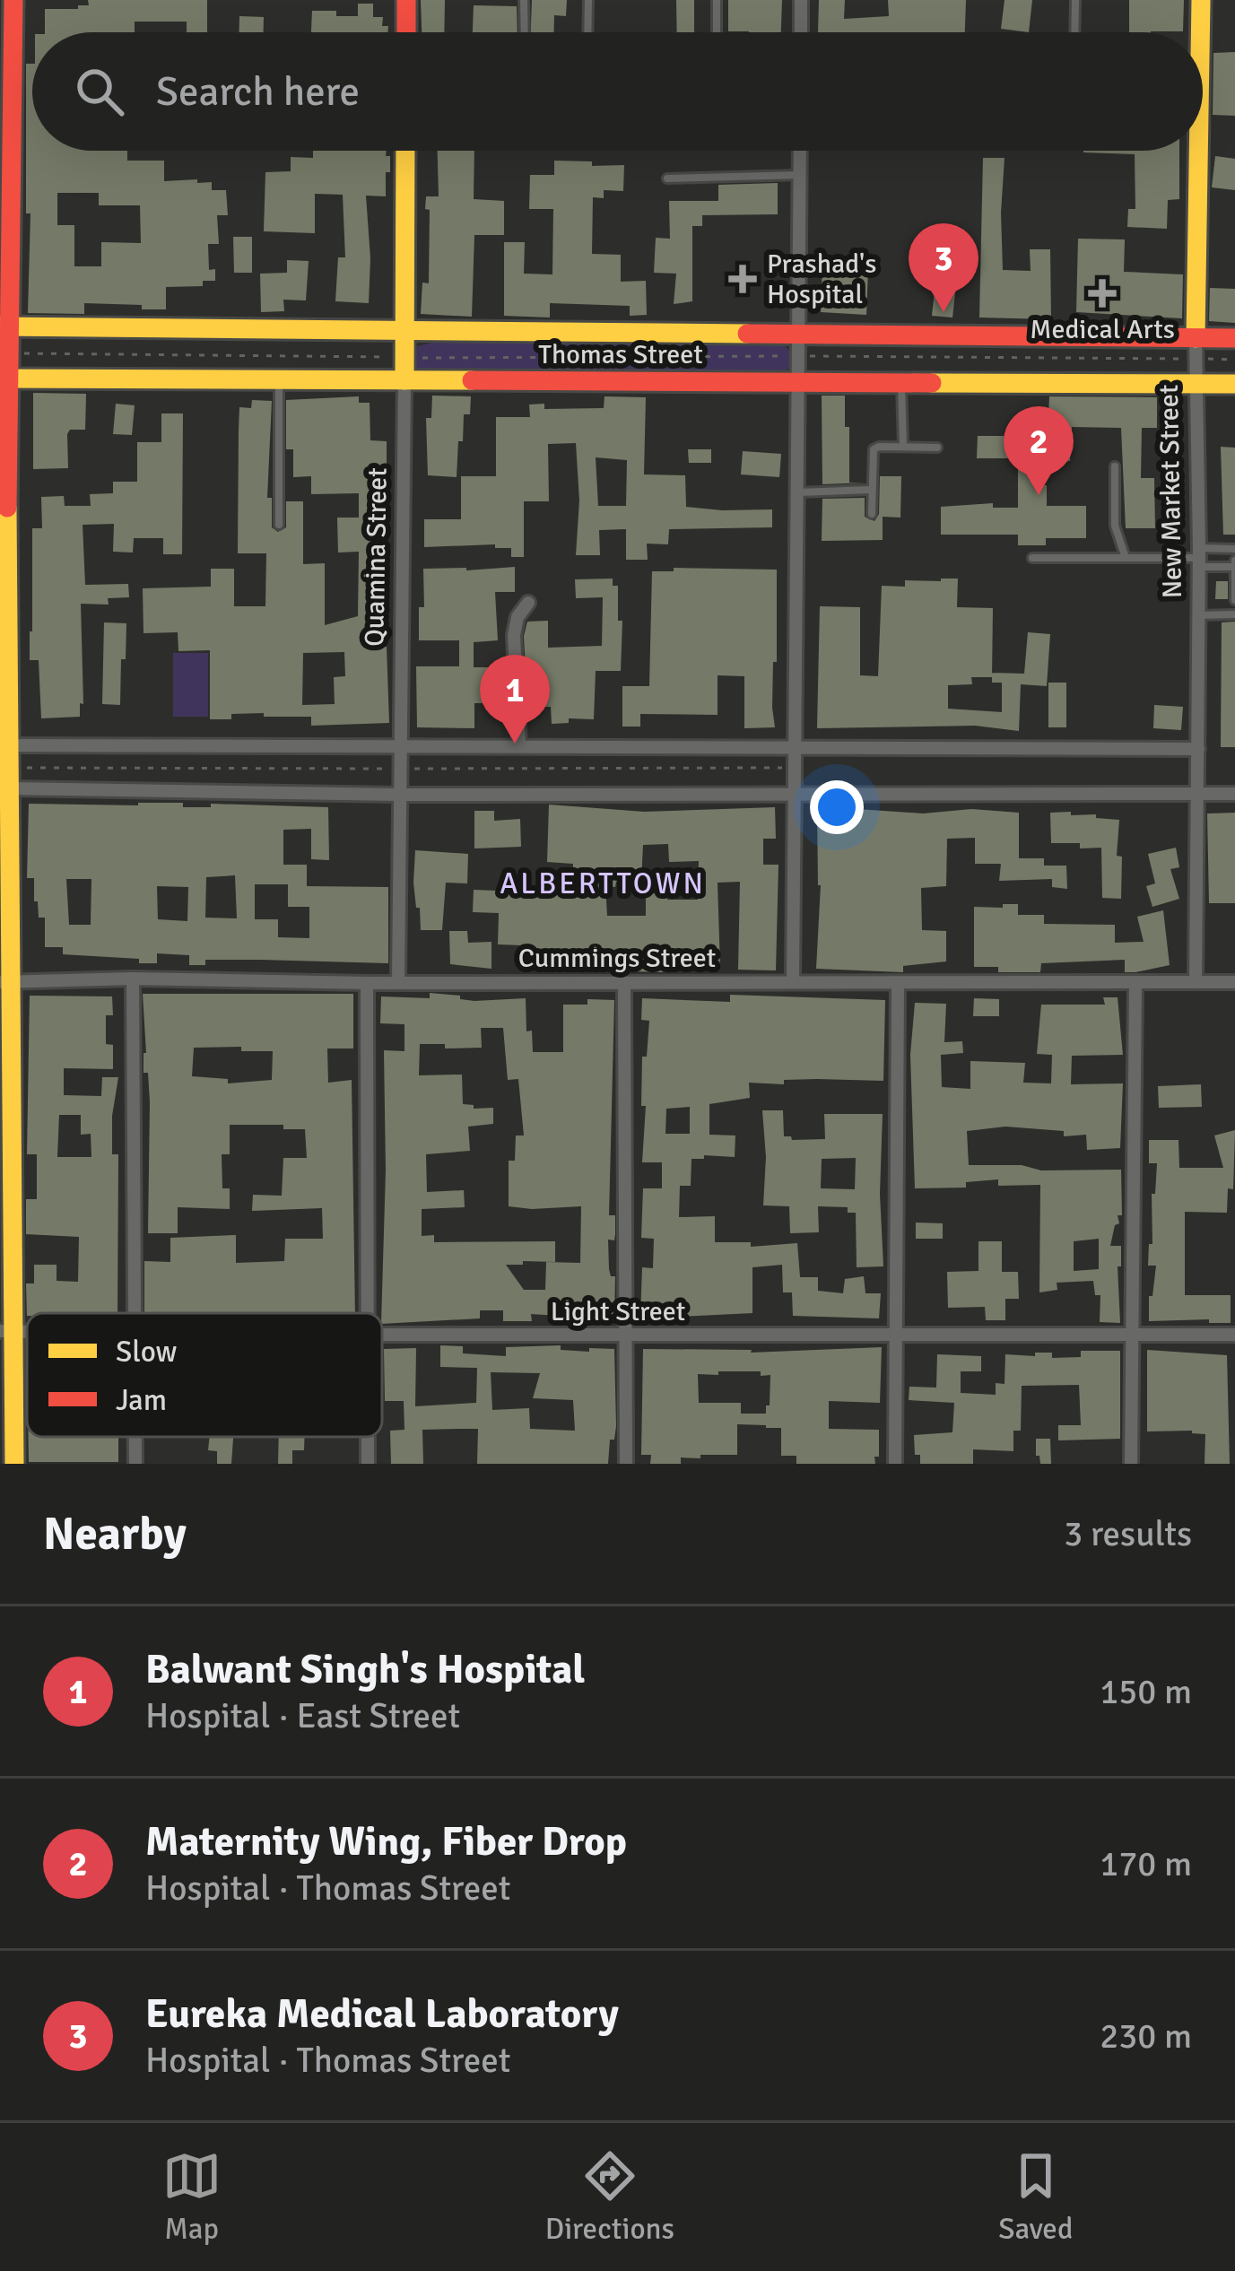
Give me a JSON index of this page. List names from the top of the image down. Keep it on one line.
{"streets":{"street":["Thomas Street","New Market Street","Quamina Street","Cummings Street","Light Street"]},"crossings":[["Thomas Street","New Market Street"],["Thomas Street","Quamina Street"],["New Market Street","Cummings Street"],["Quamina Street","Cummings Street"]],"districts":["ALBERTTOWN"],"places":{"health":["Prashad's Hospital","Medical Arts"]},"legend":["Slow","Jam"],"page":{"search":"Search here","pins":["3","2","1"],"heading":["Nearby","3 results"],"list":[{"mark":"1","name":"Balwant Singh's Hospital","note":"Hospital · East Street","value":"150 m"},{"mark":"2","name":"Maternity Wing, Fiber Drop","note":"Hospital · Thomas Street","value":"170 m"},{"mark":"3","name":"Eureka Medical Laboratory","note":"Hospital · Thomas Street","value":"230 m"}],"nav":["Map","Directions","Saved"]}}
